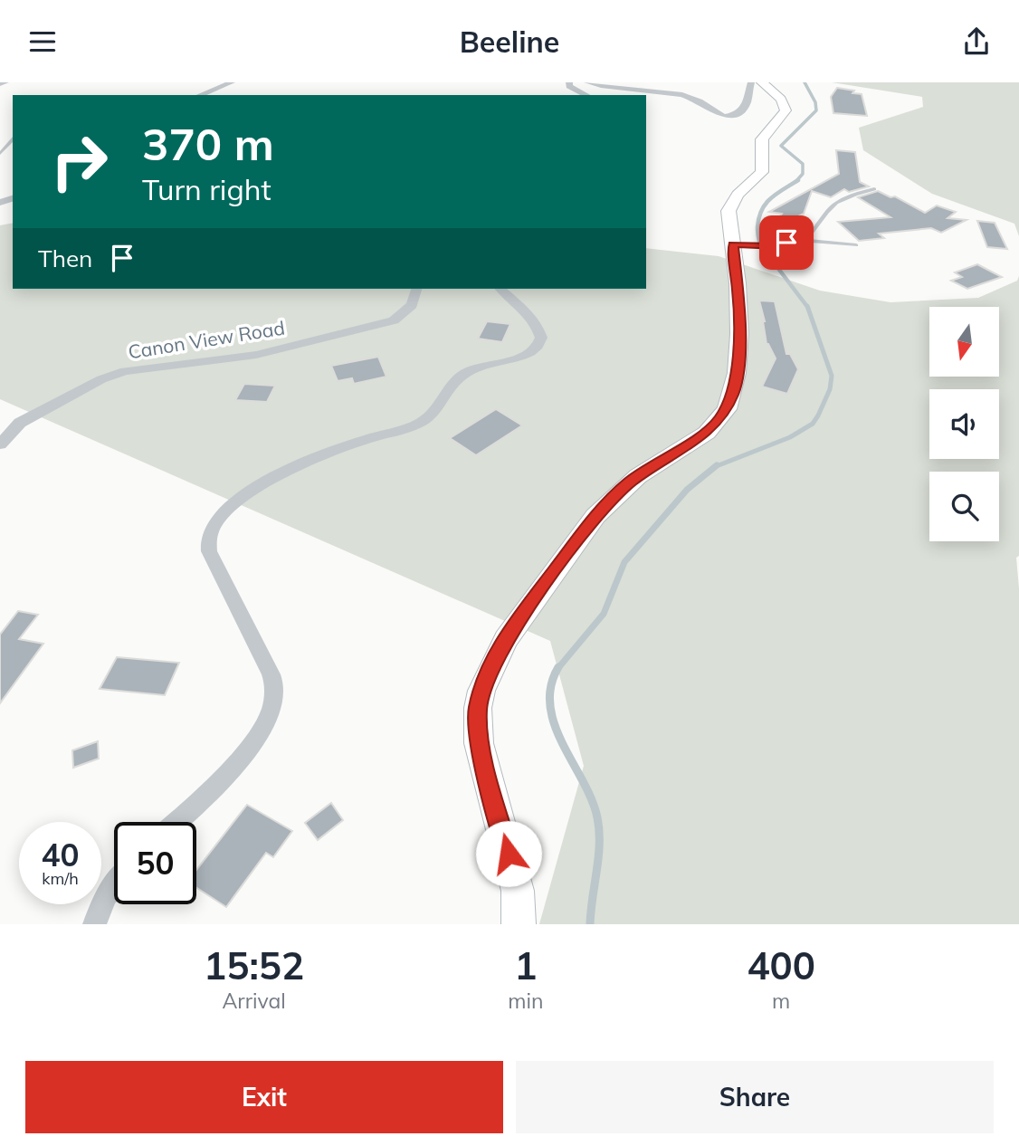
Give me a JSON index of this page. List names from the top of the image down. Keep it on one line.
{"streets":{"street":["Canon View Road"]},"north":"bottom","page":{"header":"Beeline","turn":["370 m","Turn right"],"then":"Then","speed":"40 km/h","limit":"50","eta":["15:52","Arrival","1","min","400","m"],"buttons":["Exit","Share"]}}
